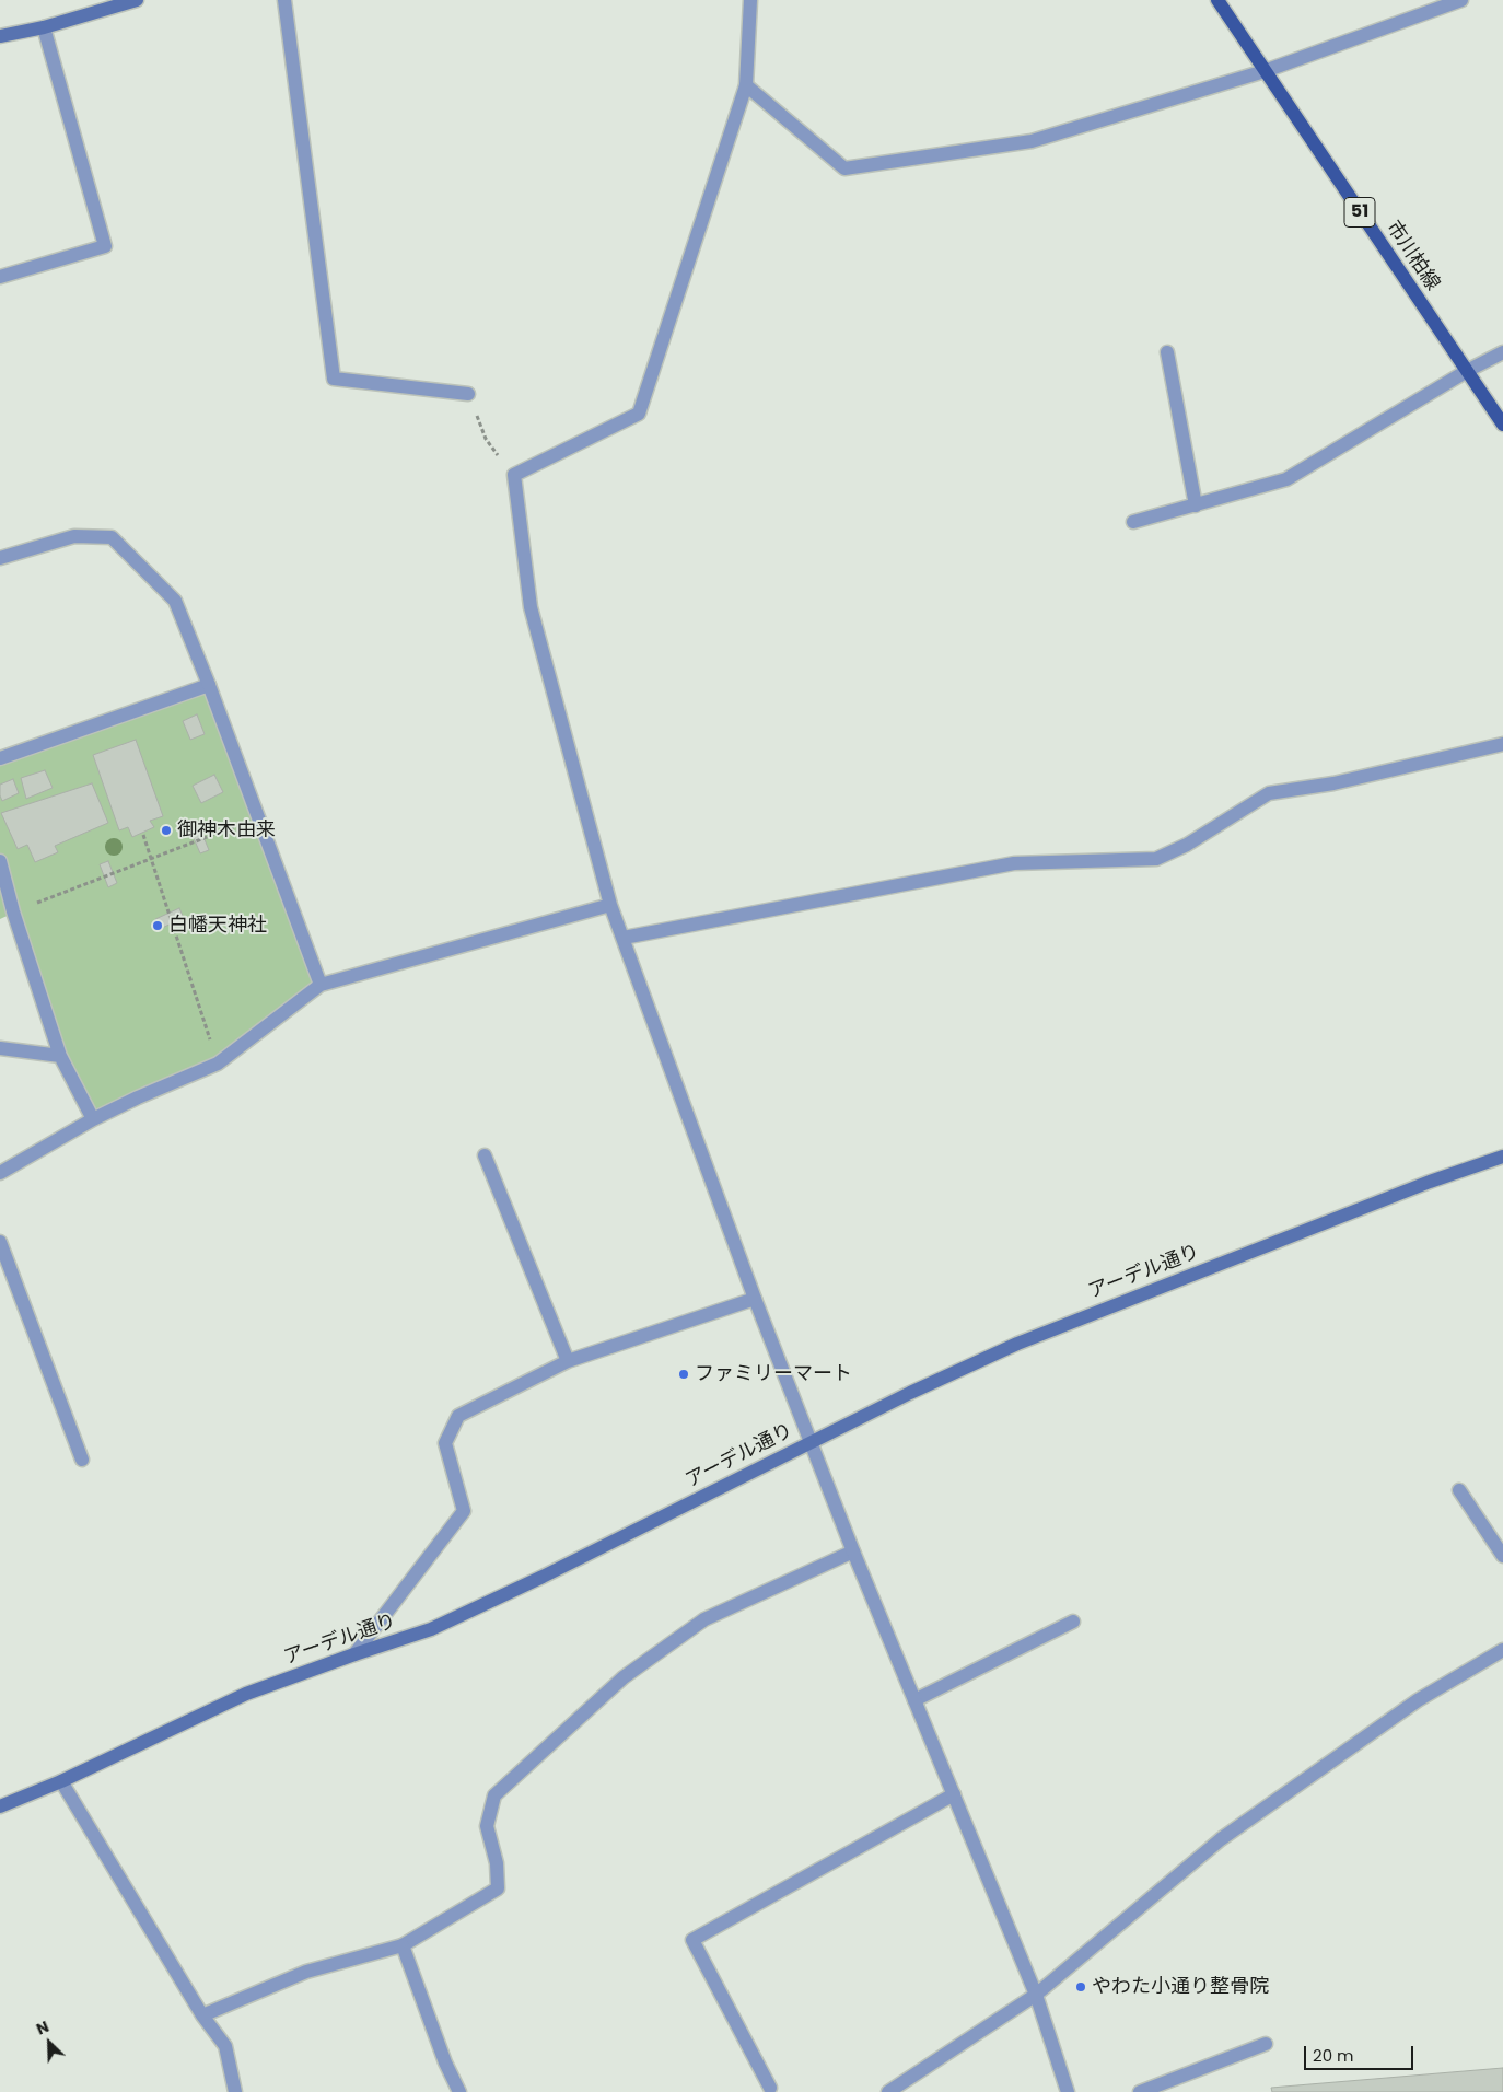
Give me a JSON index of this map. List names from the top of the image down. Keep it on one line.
{"streets":{"main road":["51","市川柏線"],"street":["アーデル通り"]},"places":["御神木由来","白幡天神社","ファミリーマート","やわた小通り整骨院"],"scale_bar":"20 m","north":"top left"}
